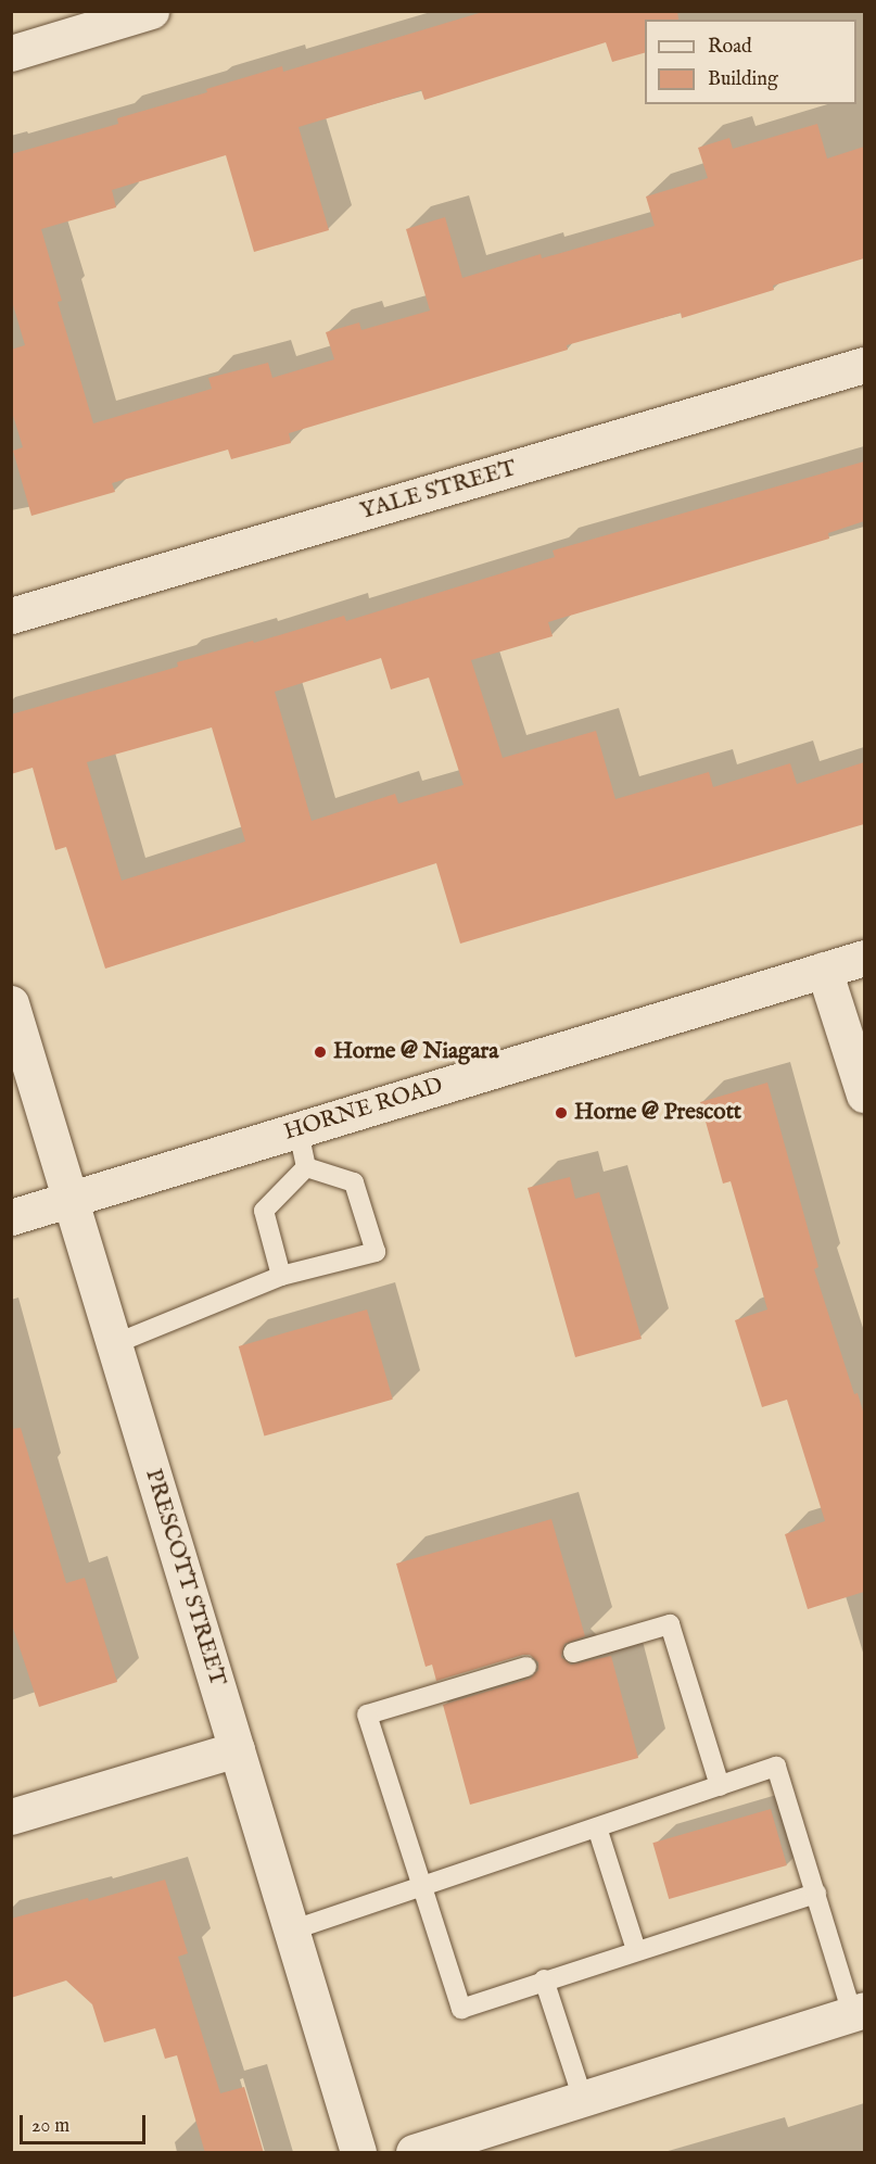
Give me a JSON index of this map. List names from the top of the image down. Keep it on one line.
{"streets":{"street":["YALE STREET","HORNE ROAD","PRESCOTT STREET"]},"crossings":[["HORNE ROAD","PRESCOTT STREET"]],"places":["Horne @ Niagara","Horne @ Prescott"],"legend":["Road","Building"],"scale_bar":"20 m"}
